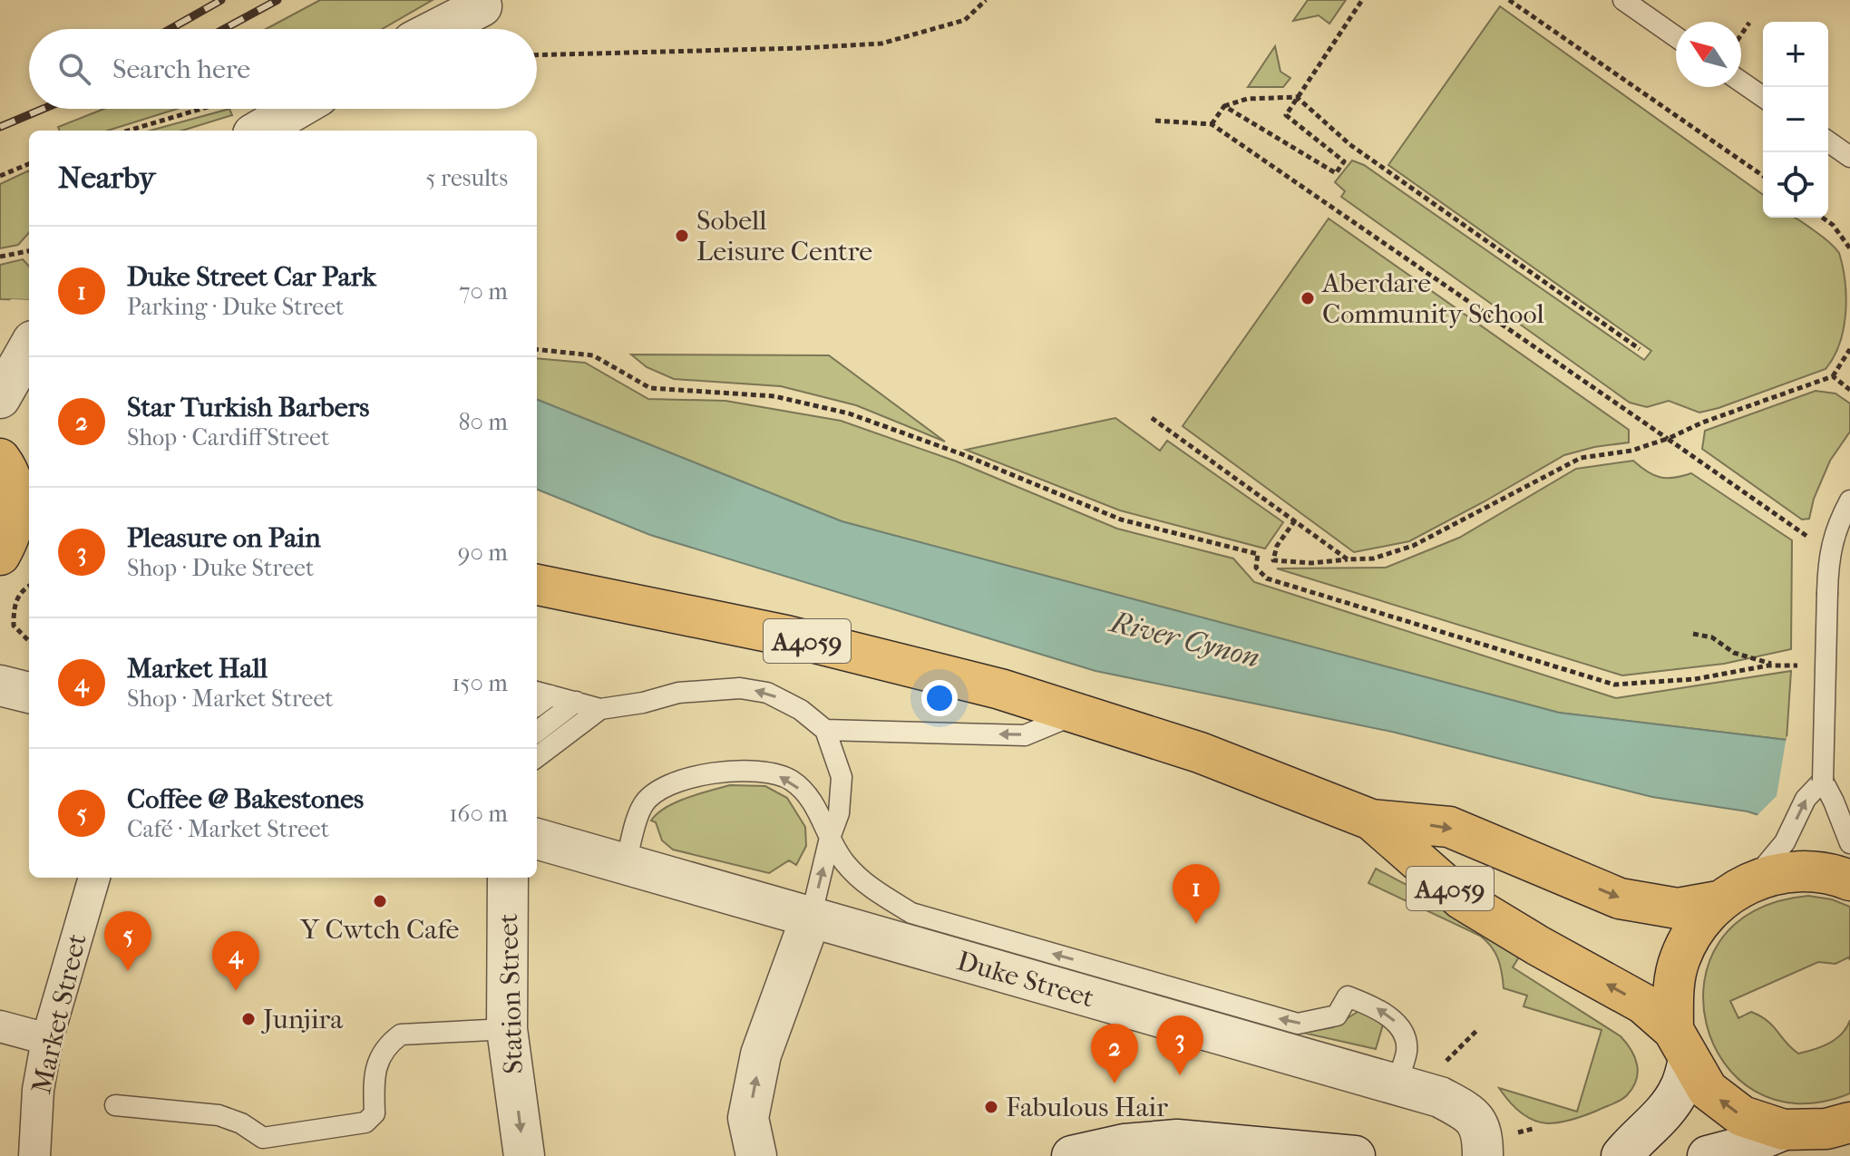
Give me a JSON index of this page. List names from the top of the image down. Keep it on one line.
{"streets":{"main road":["A4059"],"street":["Duke Street","Station Street","Market Street"]},"water":["River Cynon"],"places":["Sobell Leisure Centre","Aberdare Community School","Y Cwtch Cafe","Junjira","Fabulous Hair"],"north":"top left","page":{"map_buttons":["+","−"],"search":"Search here","heading":["Nearby","5 results"],"list":[{"mark":"1","name":"Duke Street Car Park","note":"Parking · Duke Street","value":"70 m"},{"mark":"2","name":"Star Turkish Barbers","note":"Shop · Cardiff Street","value":"80 m"},{"mark":"3","name":"Pleasure on Pain","note":"Shop · Duke Street","value":"90 m"},{"mark":"4","name":"Market Hall","note":"Shop · Market Street","value":"150 m"},{"mark":"5","name":"Coffee @ Bakestones","note":"Café · Market Street","value":"160 m"}],"pins":["1","5","4","3","2"]}}
